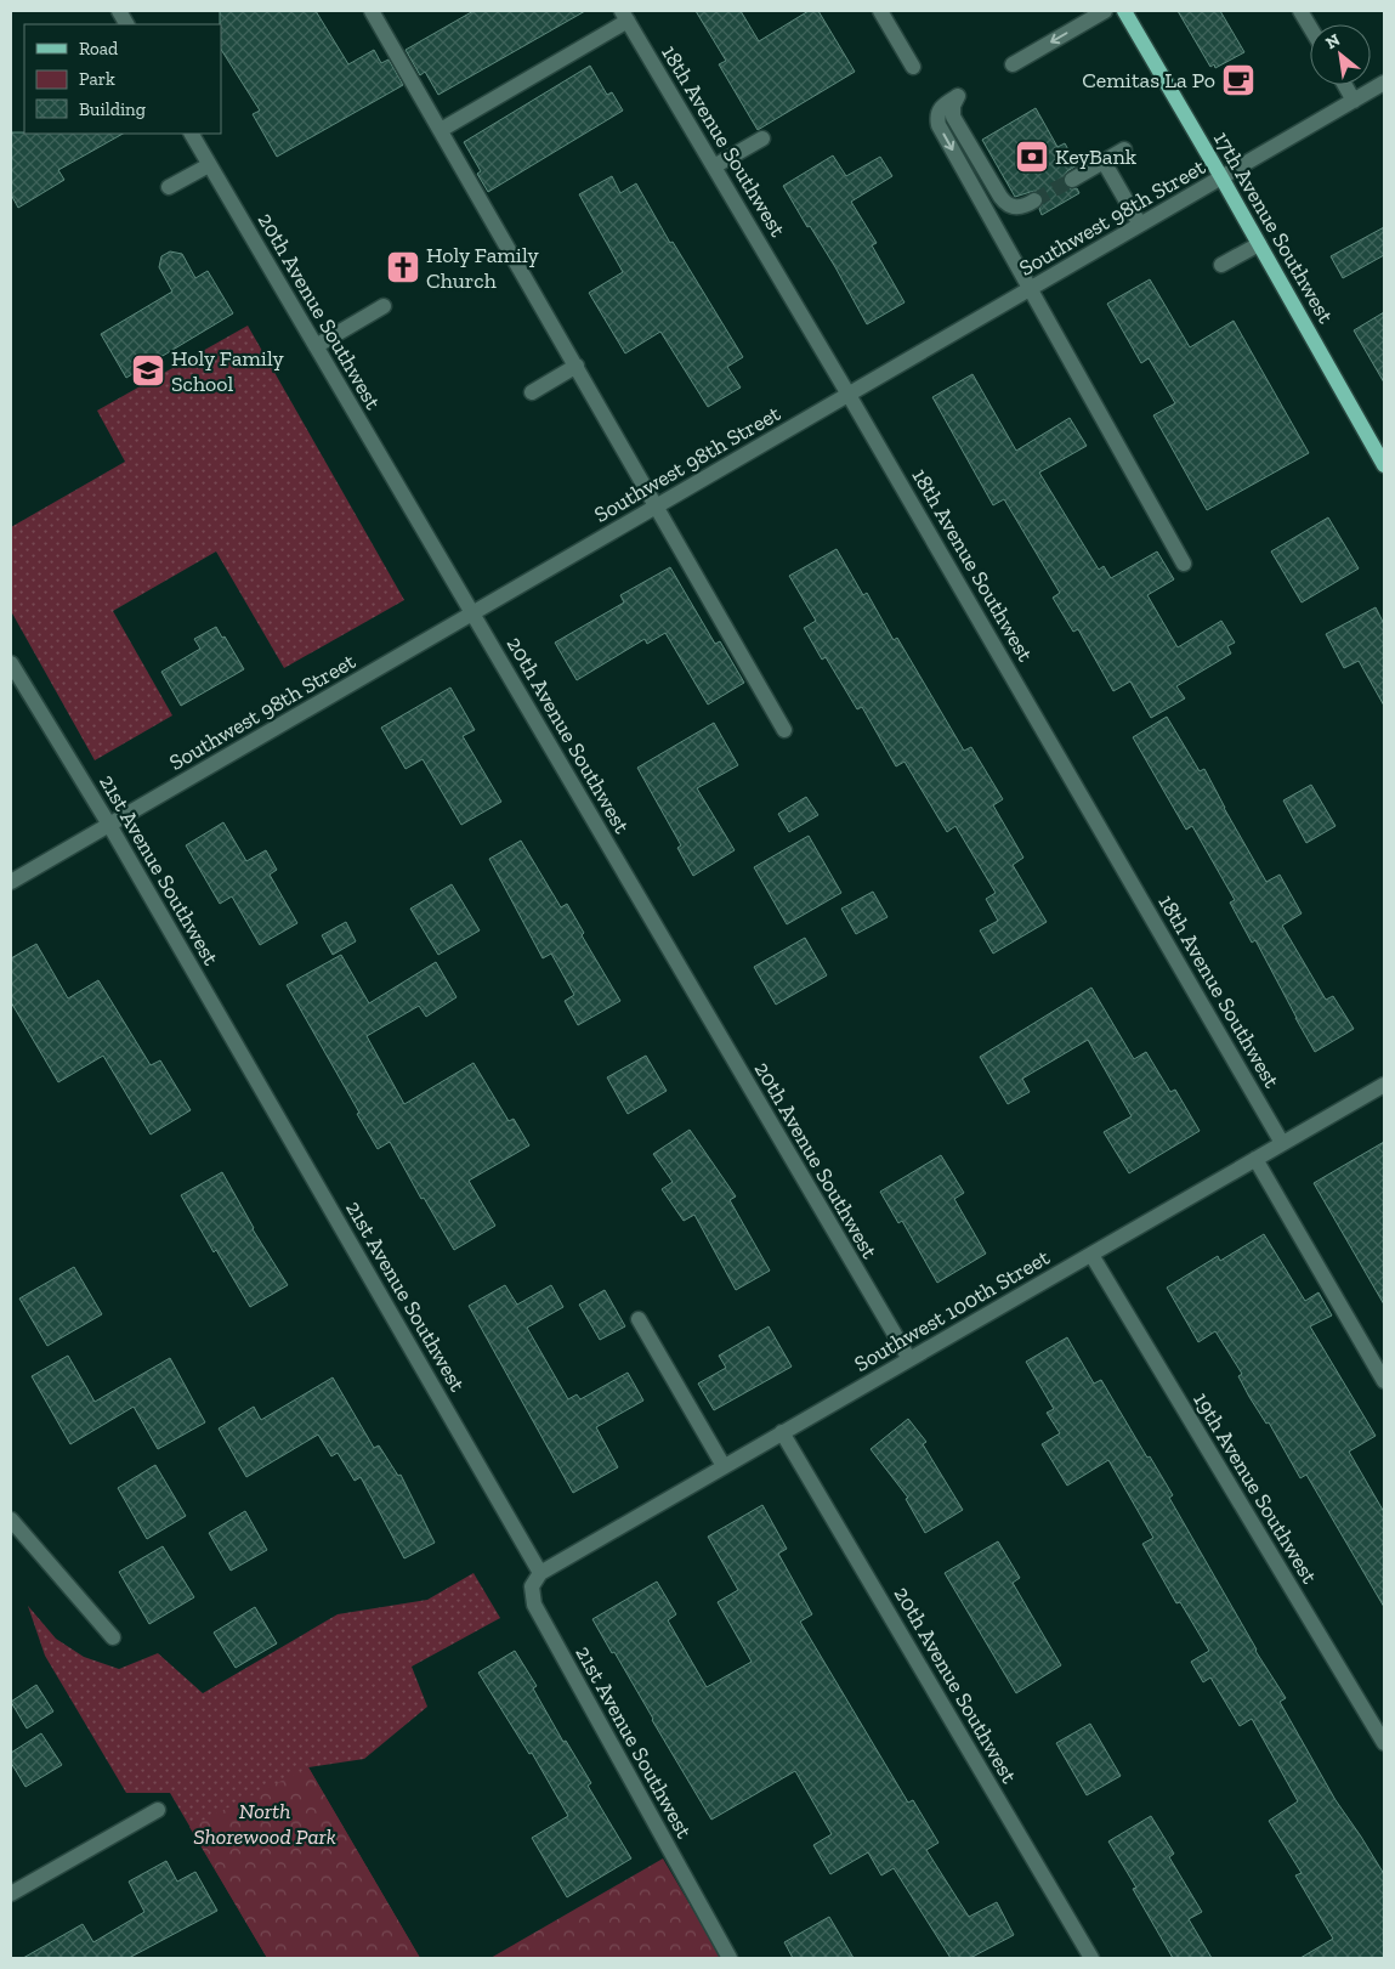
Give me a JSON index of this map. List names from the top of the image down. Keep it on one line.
{"streets":{"main road":["17th Avenue Southwest"],"street":["18th Avenue Southwest","Southwest 98th Street","20th Avenue Southwest","21st Avenue Southwest","Southwest 100th Street","19th Avenue Southwest"]},"crossings":[["18th Avenue Southwest","Southwest 98th Street"],["18th Avenue Southwest","Southwest 100th Street"],["Southwest 98th Street","17th Avenue Southwest"],["Southwest 98th Street","20th Avenue Southwest"],["Southwest 98th Street","21st Avenue Southwest"],["20th Avenue Southwest","Southwest 100th Street"],["21st Avenue Southwest","Southwest 100th Street"],["Southwest 100th Street","19th Avenue Southwest"]],"parks":["North Shorewood Park"],"places":{"cafe":["Cemitas La Po"],"bank":["KeyBank"],"church":["Holy Family Church"],"school or university":["Holy Family School"]},"legend":["Road","Park","Building"],"north":"top left"}
